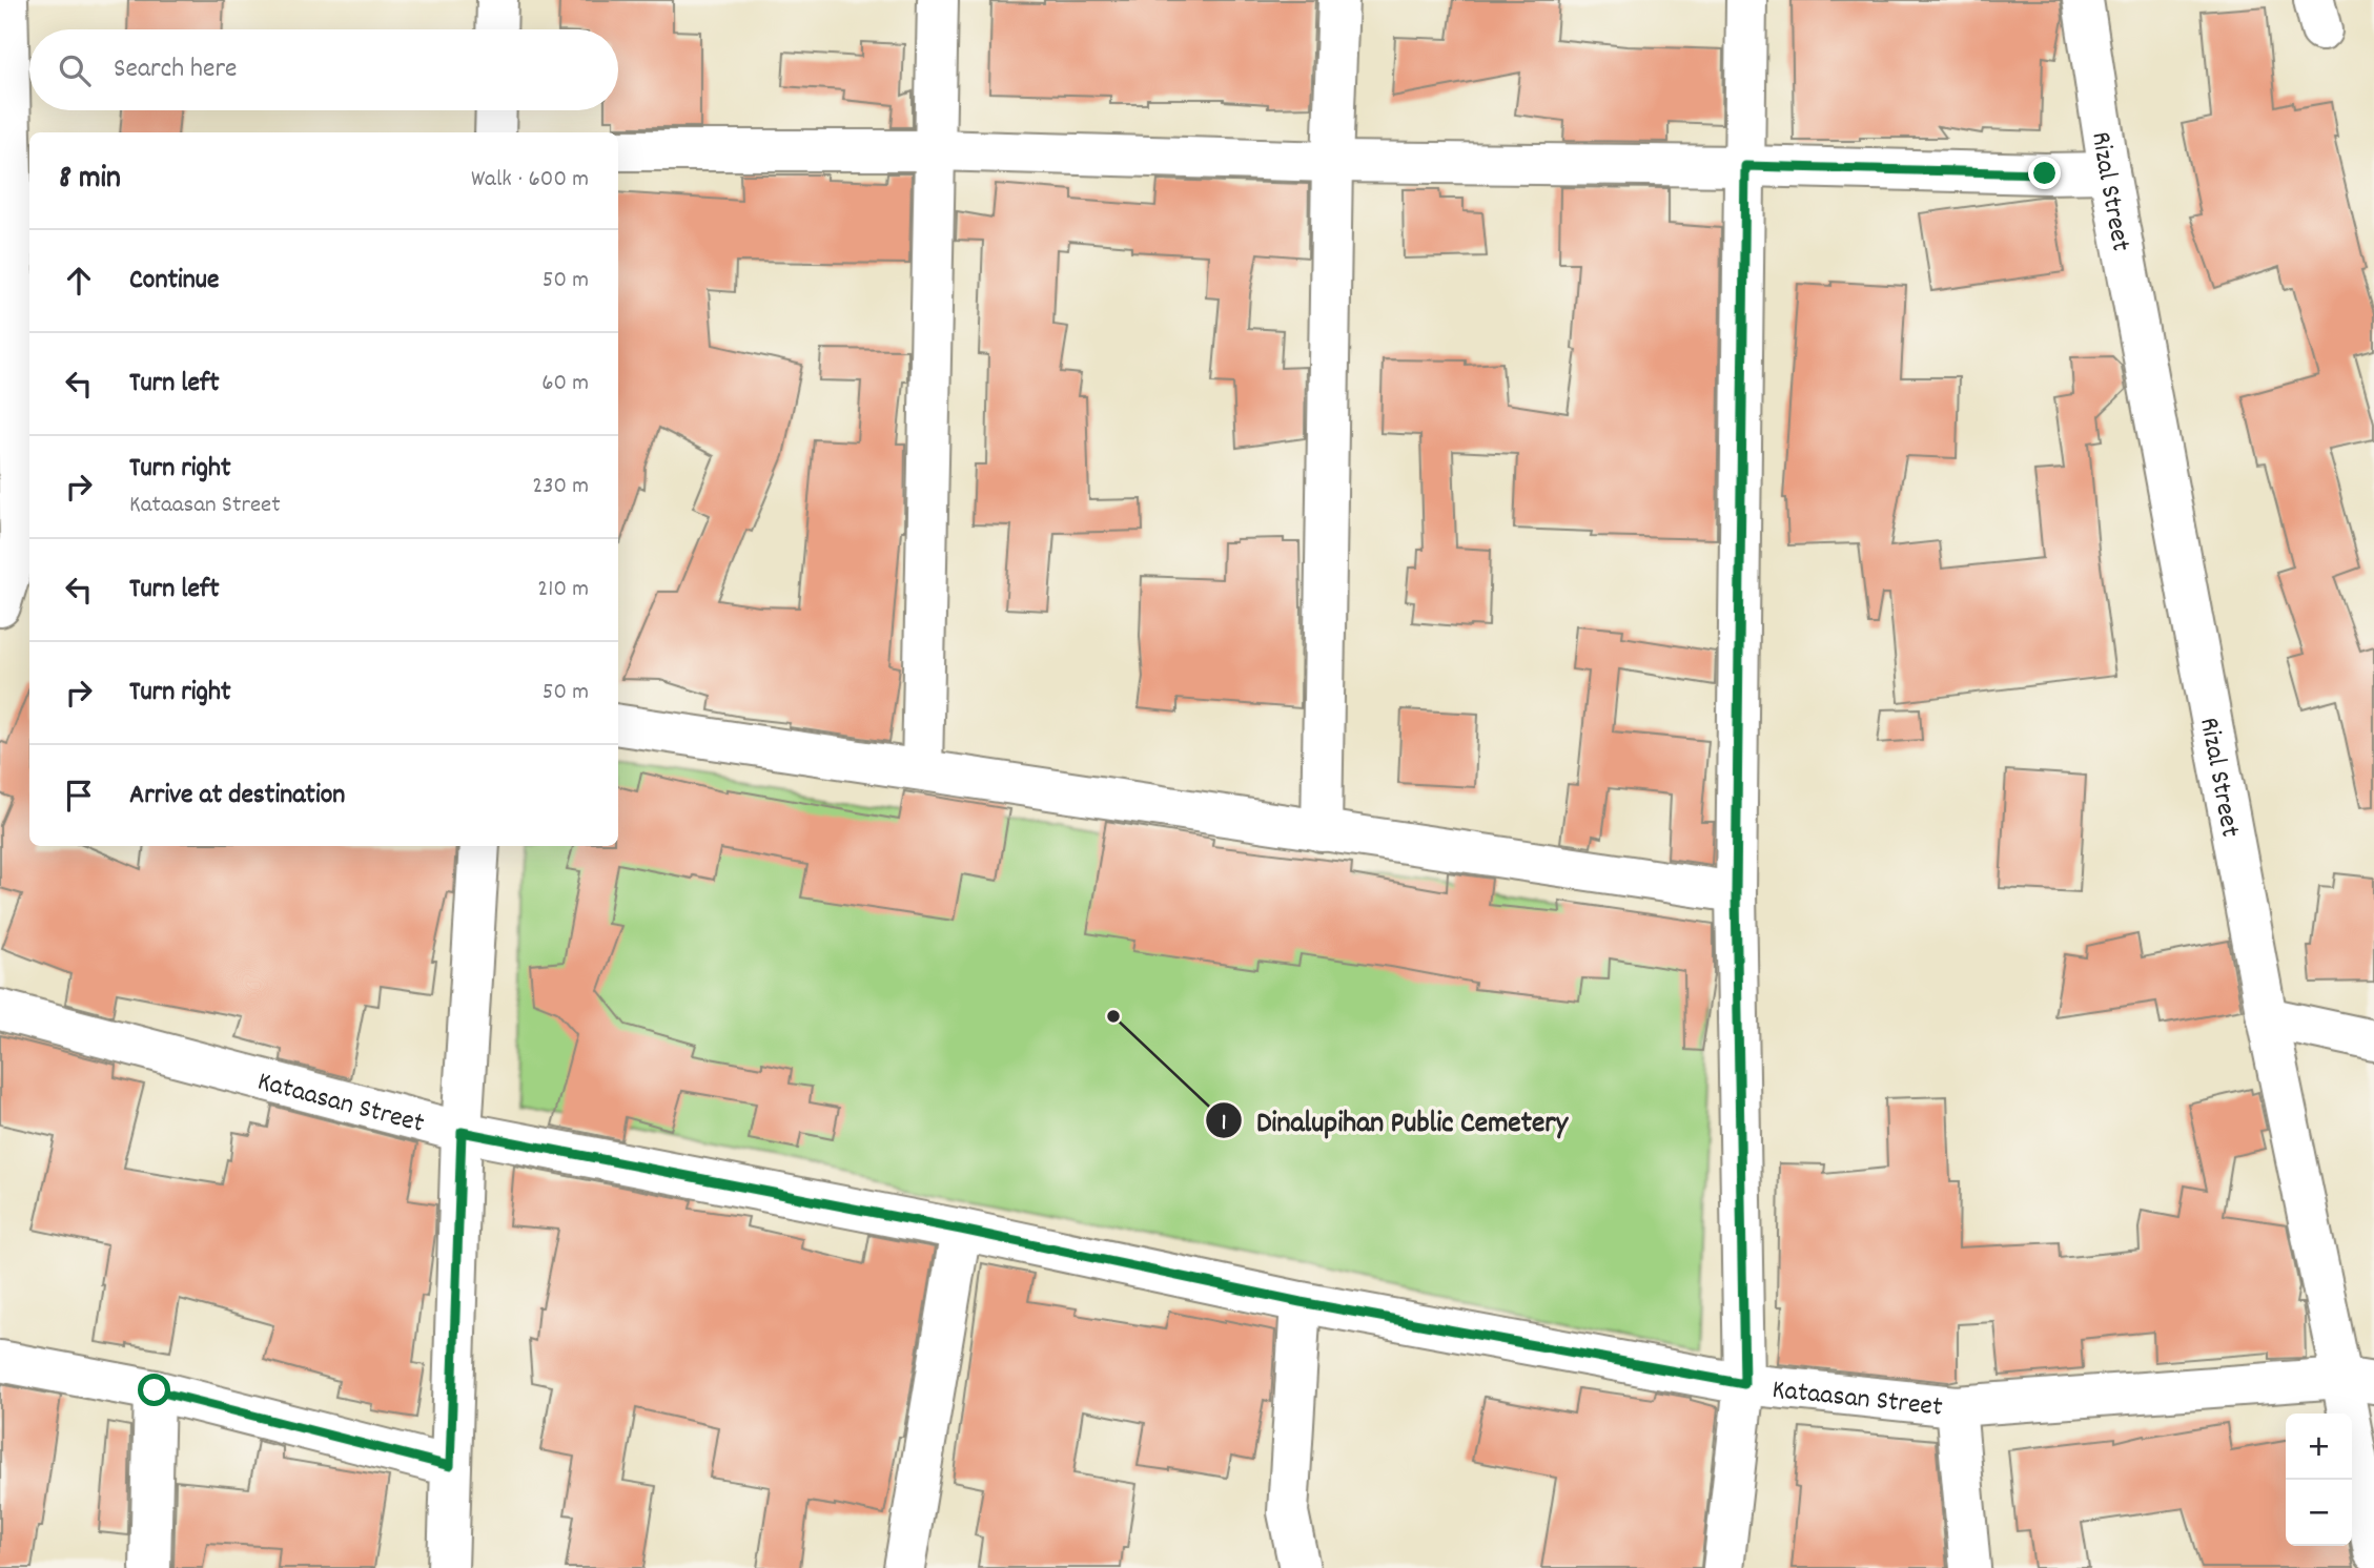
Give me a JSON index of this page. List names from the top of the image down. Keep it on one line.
{"streets":{"street":["Rizal Street","Kataasan Street"]},"crossings":[["Rizal Street","Kataasan Street"]],"places":["Dinalupihan Public Cemetery"],"page":{"search":"Search here","heading":["8 min","Walk · 600 m"],"list":[["Continue","50 m"],["Turn left","60 m"],["Turn right","Kataasan Street","230 m"],["Turn left","210 m"],["Turn right","50 m"],"Arrive at destination"],"map_buttons":["+","−"]}}
